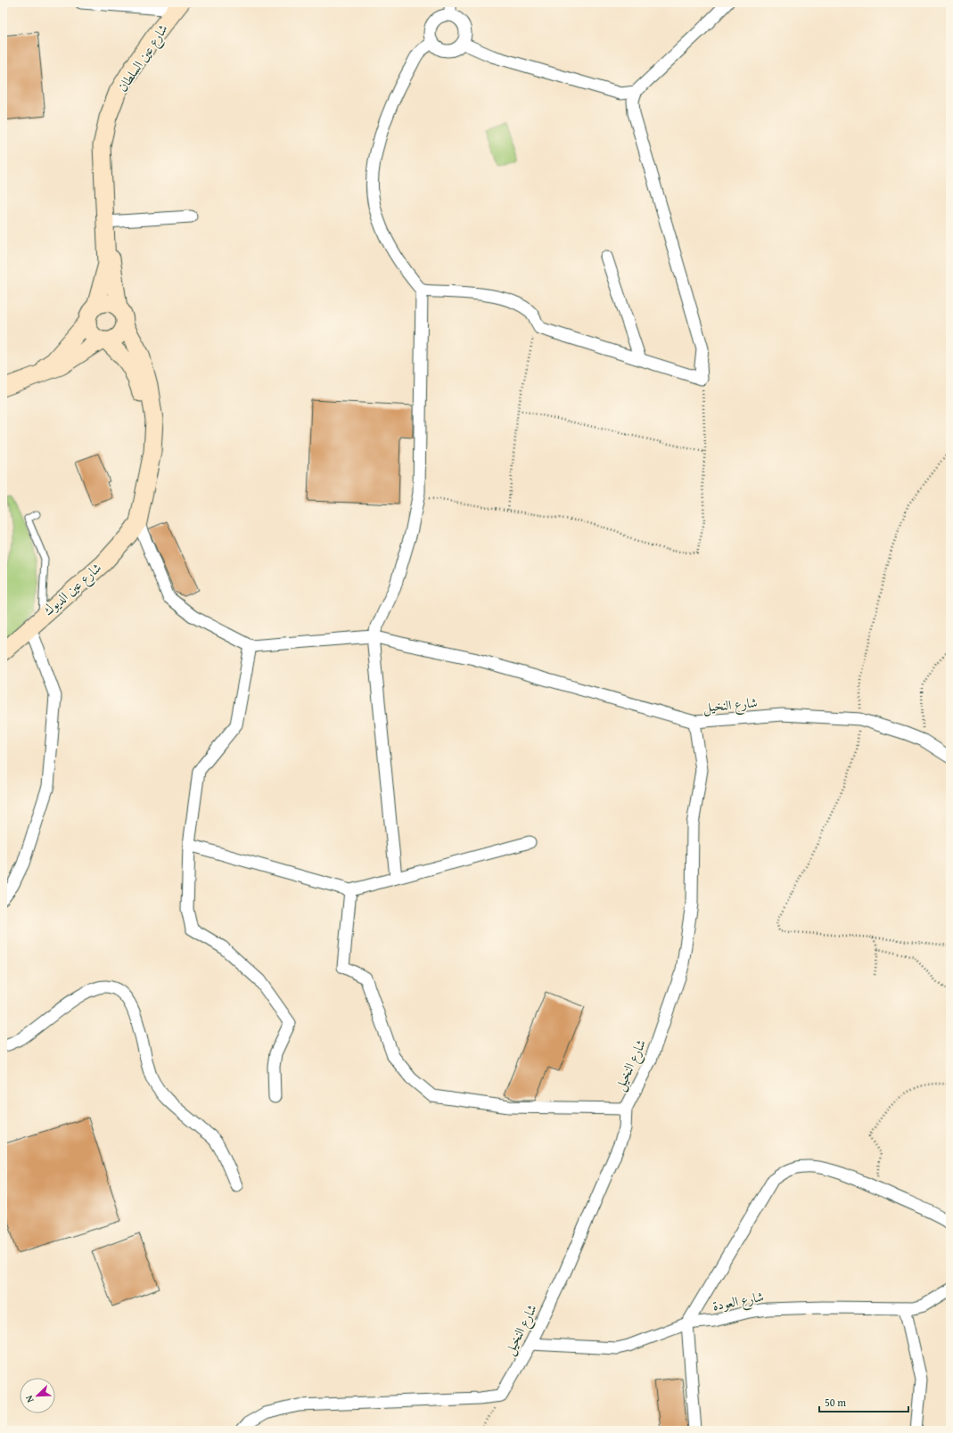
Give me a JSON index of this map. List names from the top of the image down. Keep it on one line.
{"streets":{"main road":["شارع عين السلطان","شارع عين الديوك"],"street":["شارع النخيل","شارع العودة"]},"crossings":[["شارع النخيل","شارع العودة"]],"scale_bar":"50 m","north":"bottom left"}
